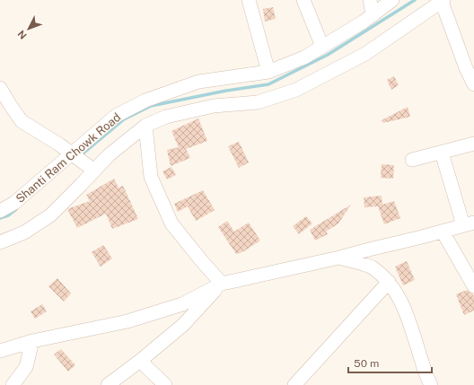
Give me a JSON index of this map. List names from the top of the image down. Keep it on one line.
{"streets":{"street":["Shanti Ram Chowk Road"]},"scale_bar":"50 m","north":"bottom left"}
